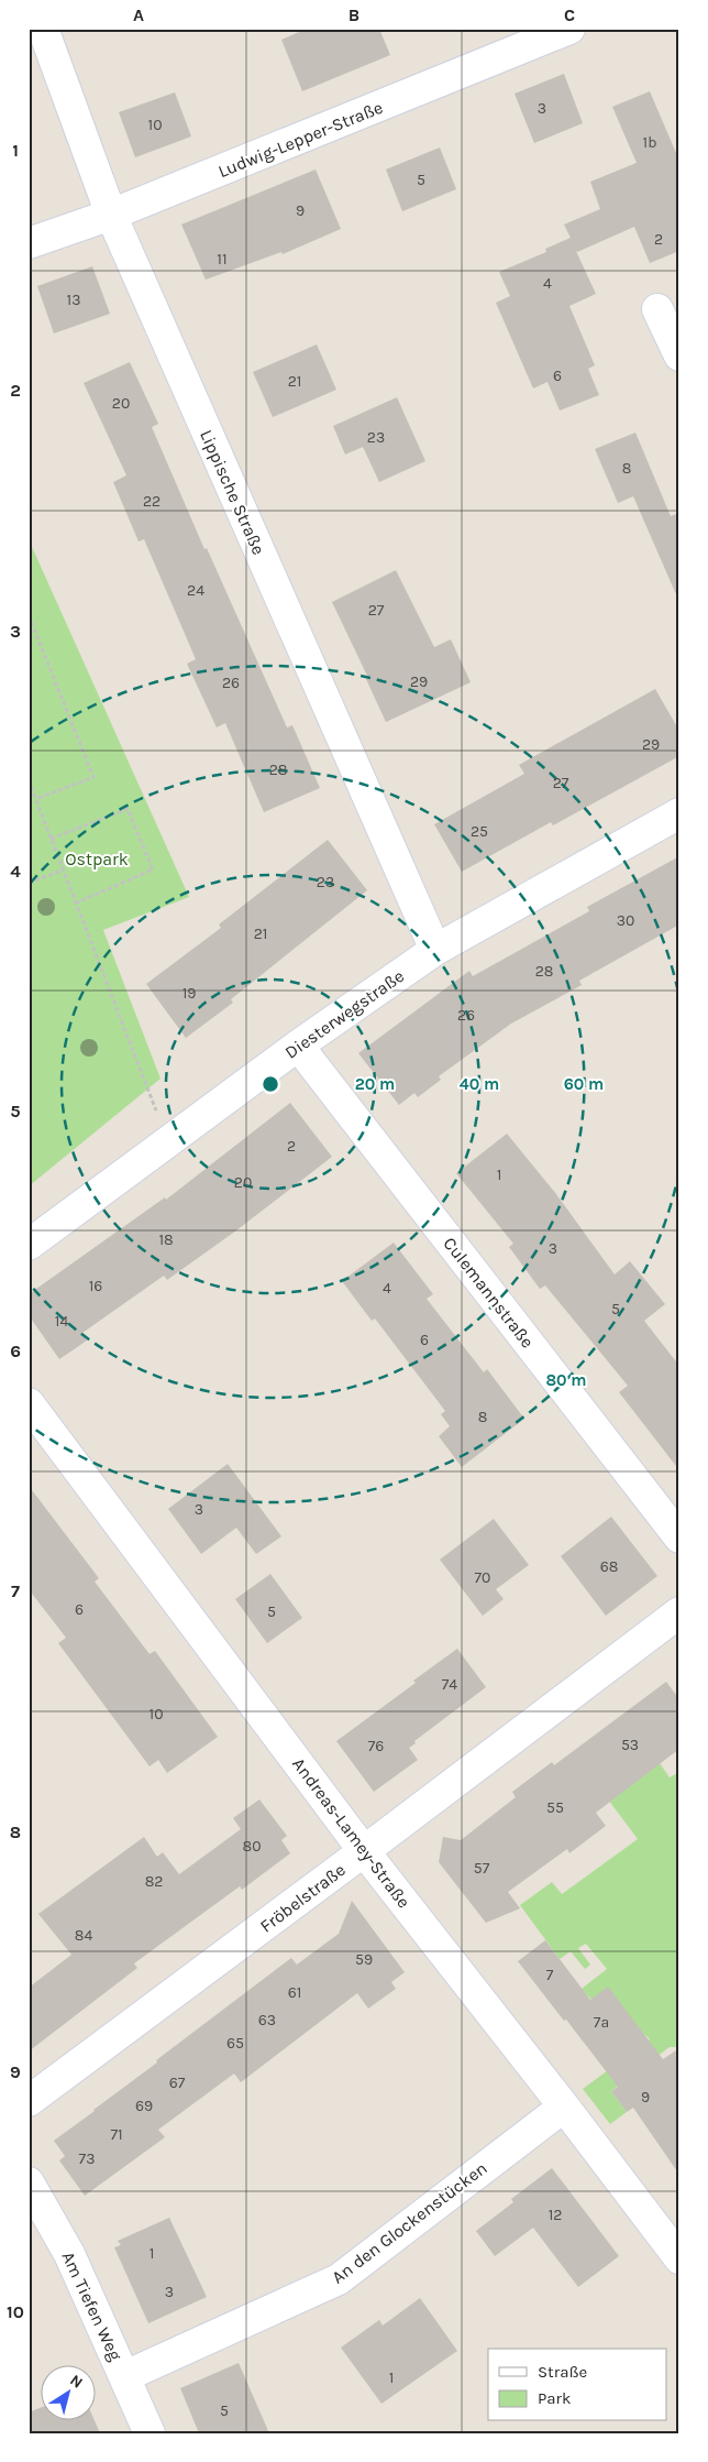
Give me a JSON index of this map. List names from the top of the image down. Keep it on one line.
{"streets":{"street":["Ludwig-Lepper-Straße","Lippische Straße","Diesterwegstraße","Culemannstraße","Andreas-Lamey-Straße","Fröbelstraße","An den Glockenstücken","Am Tiefen Weg"]},"crossings":[["Ludwig-Lepper-Straße","Lippische Straße"],["Lippische Straße","Diesterwegstraße"],["Diesterwegstraße","Culemannstraße"],["Andreas-Lamey-Straße","Fröbelstraße"],["Andreas-Lamey-Straße","An den Glockenstücken"],["An den Glockenstücken","Am Tiefen Weg"]],"parks":["Ostpark"],"house_numbers":["3","10","1b","5","9","2","11","4","13","6","21","20","23","8","22","24","27","29","26","29","28","27","25","23","30","21","28","19","26","2","1","20","18","3","16","4","5","14","6","8","3","68","70","6","5","74","10","53","76","55","80","57","82","84","59","7","61","63","7a","65","67","9","69","71","73","12","1","3","1","5"],"legend":["Straße","Park"],"north":"top right","grid":{"columns":["A","B","C"],"rows":["1","2","3","4","5","6","7","8","9","10"]},"rings":["20 m","40 m","60 m","80 m"]}
